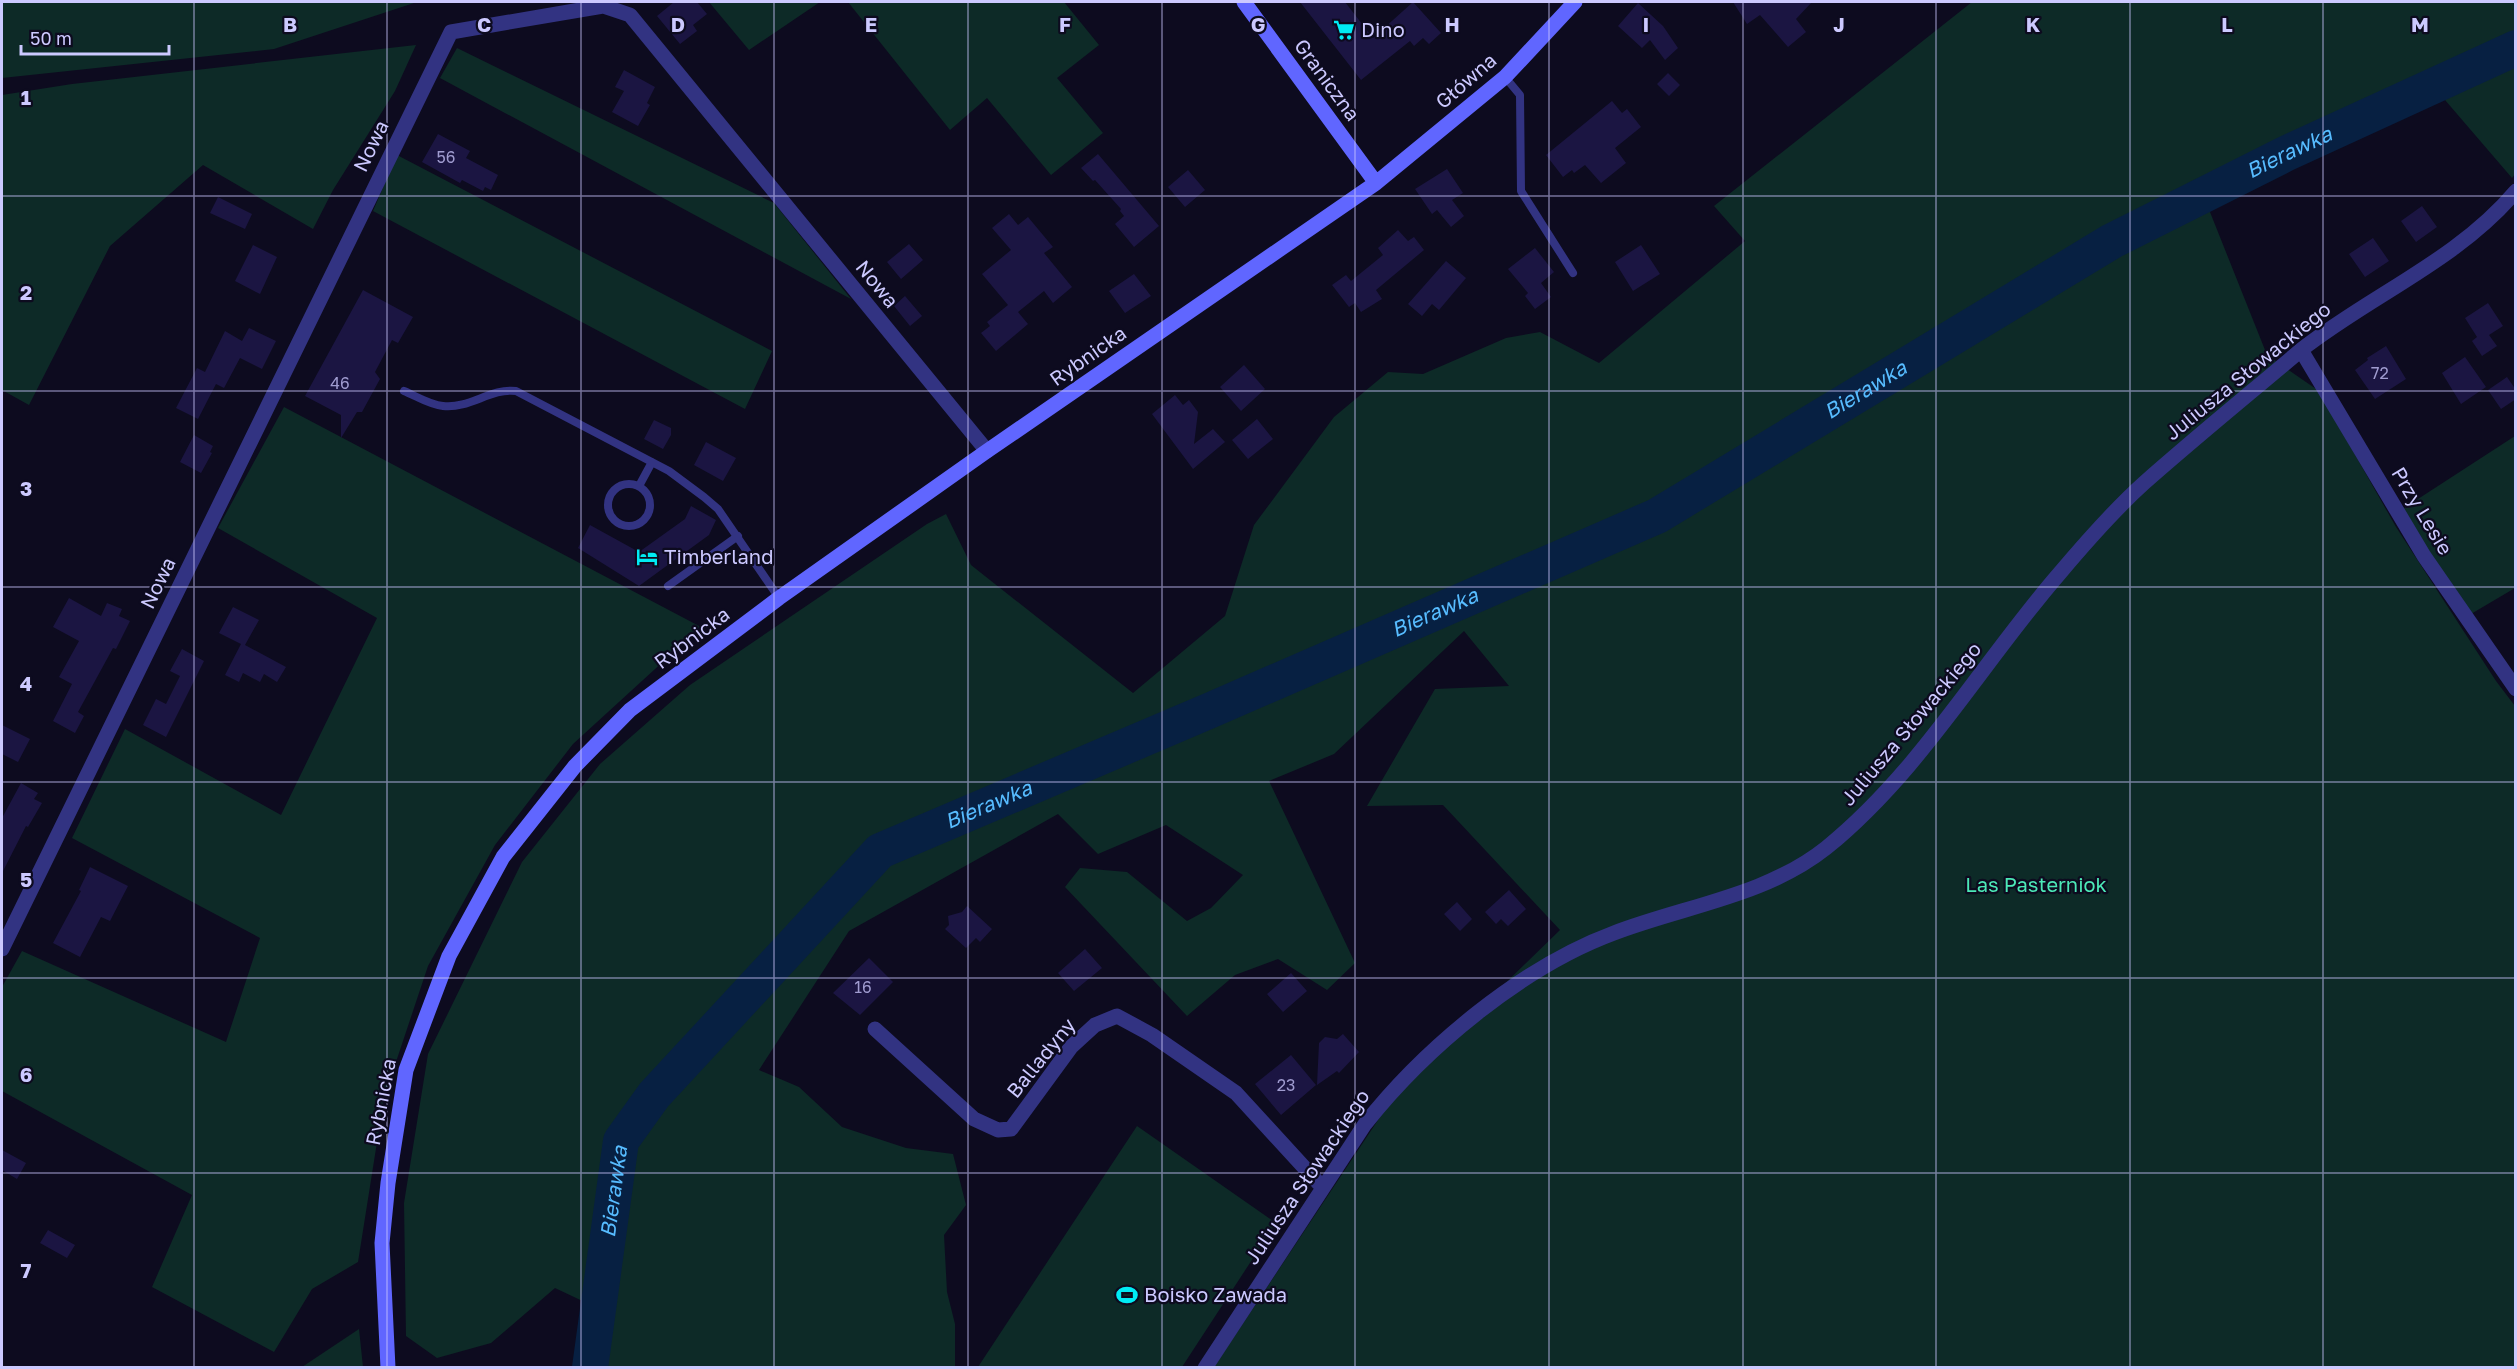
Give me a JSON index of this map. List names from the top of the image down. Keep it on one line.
{"streets":{"main road":["Graniczna","Główna","Rybnicka"],"street":["Nowa","Juliusza Słowackiego","Przy Lesie","Balladyny"]},"crossings":[["Graniczna","Główna"],["Graniczna","Rybnicka"],["Główna","Rybnicka"],["Nowa","Rybnicka"],["Juliusza Słowackiego","Przy Lesie"],["Juliusza Słowackiego","Balladyny"]],"water":["Bierawka"],"parks":["Las Pasterniok"],"places":{"supermarket":["Dino"],"hotel":["Timberland"],"sports":["Boisko Zawada"]},"house_numbers":["56","72","46","16","23"],"scale_bar":"50 m","grid":{"columns":["B","C","D","E","F","G","H","I","J","K","L","M"],"rows":["1","2","3","4","5","6","7"]}}
